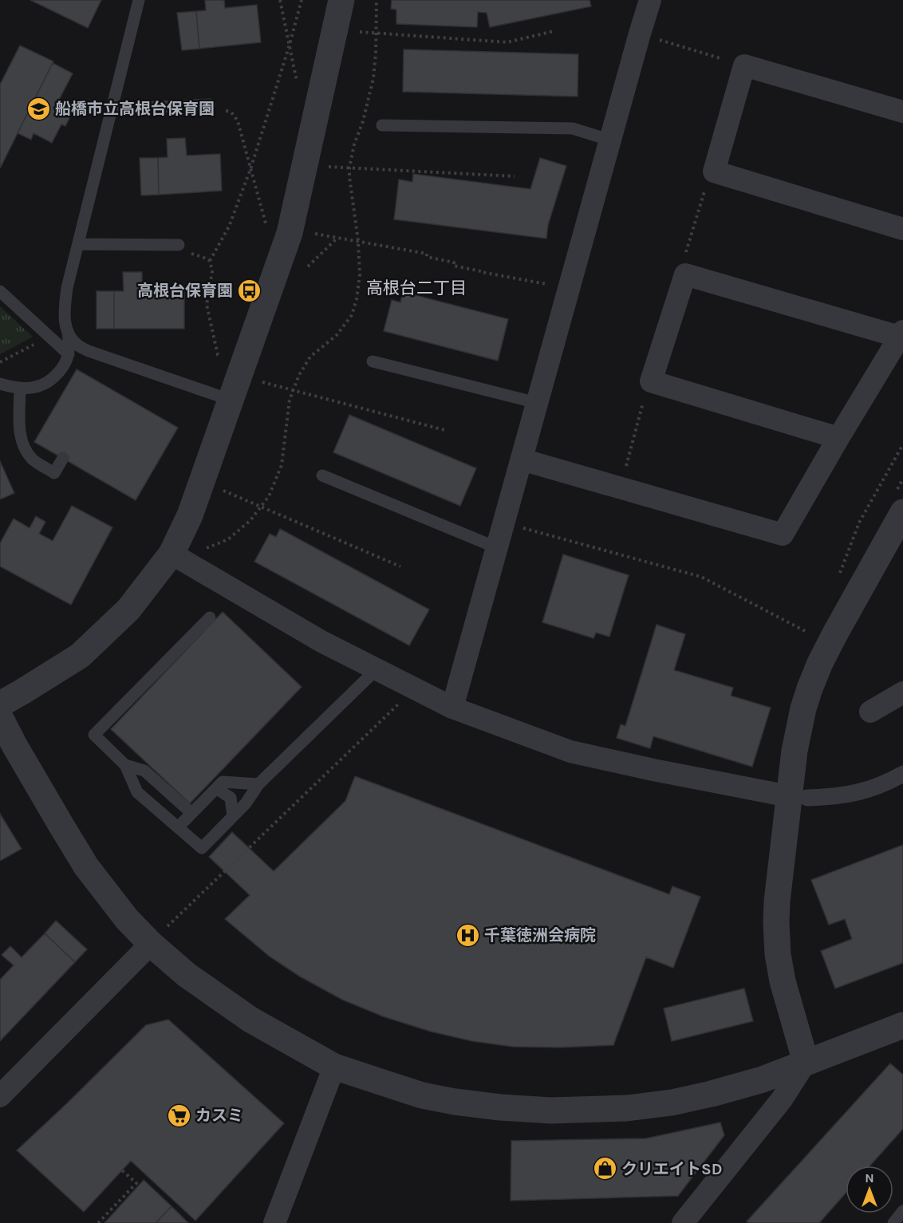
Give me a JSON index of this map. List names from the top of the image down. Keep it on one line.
{"districts":["高根台二丁目"],"places":{"school or university":["船橋市立高根台保育園"],"bus stop":["高根台保育園"],"hospital":["千葉徳洲会病院"],"supermarket":["カスミ"],"shop":["クリエイトSD"]},"north":"top"}
